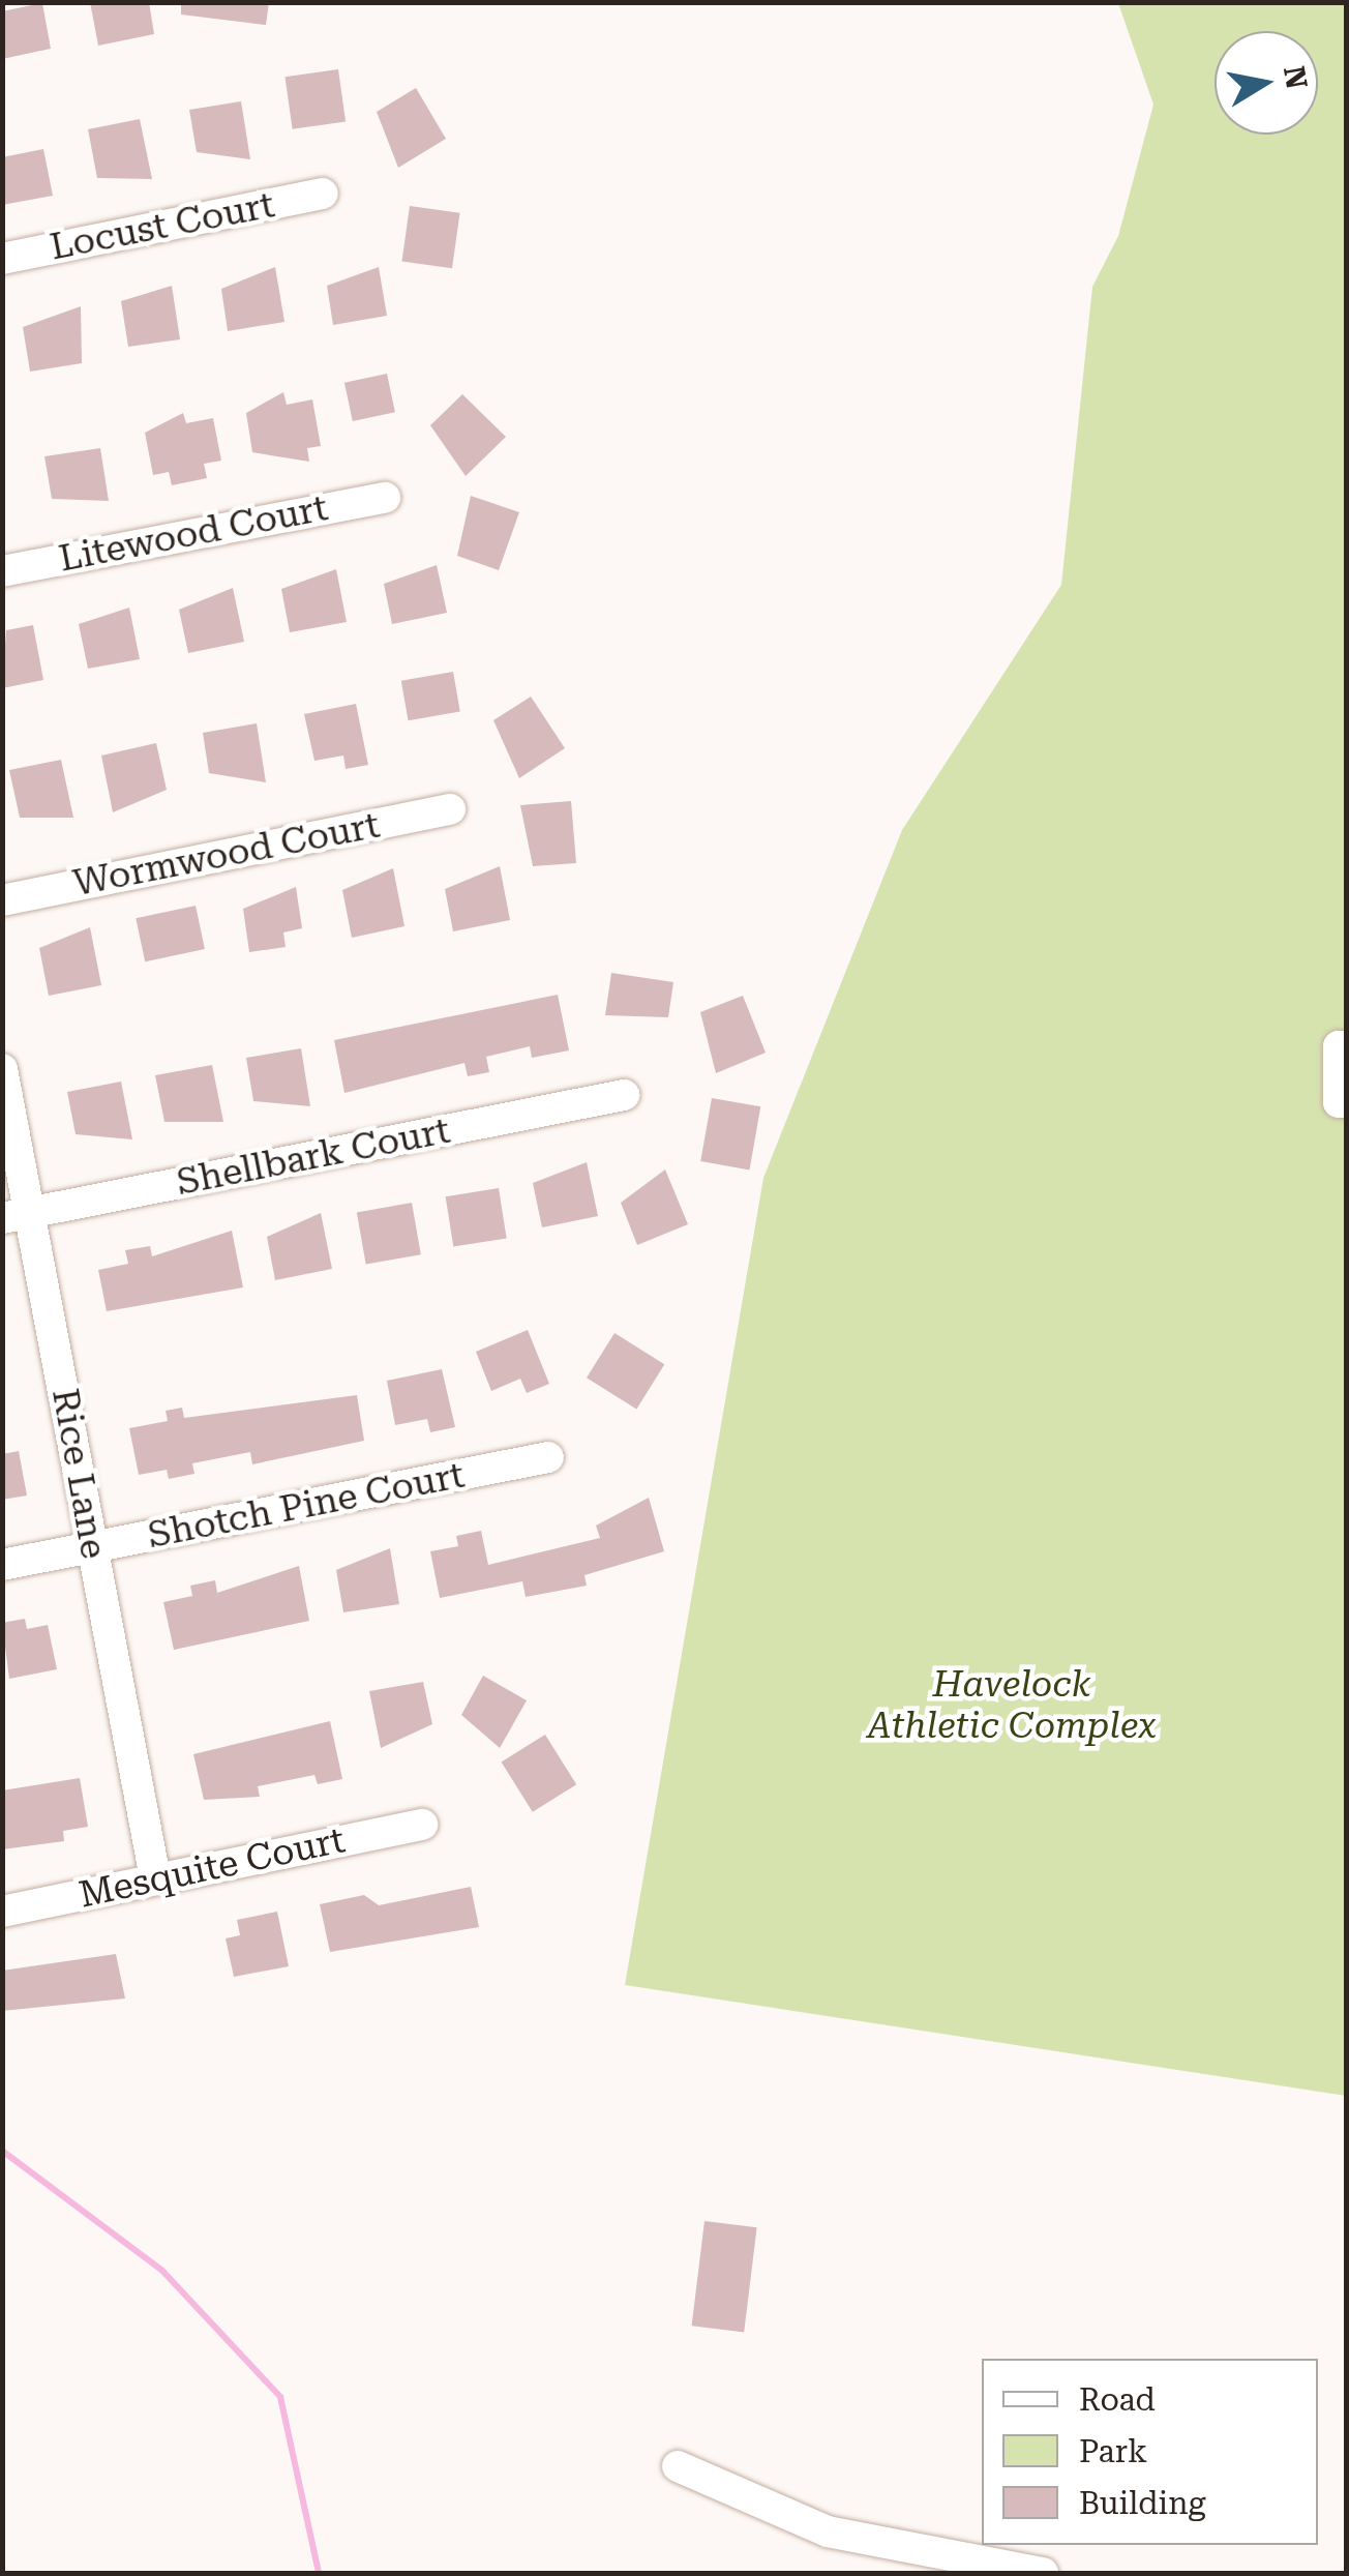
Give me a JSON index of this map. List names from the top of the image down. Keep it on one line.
{"streets":{"street":["Locust Court","Litewood Court","Wormwood Court","Shellbark Court","Rice Lane","Shotch Pine Court","Mesquite Court"]},"crossings":[["Shellbark Court","Rice Lane"],["Rice Lane","Shotch Pine Court"],["Rice Lane","Mesquite Court"]],"parks":["Havelock Athletic Complex"],"legend":["Road","Park","Building"],"north":"right"}
